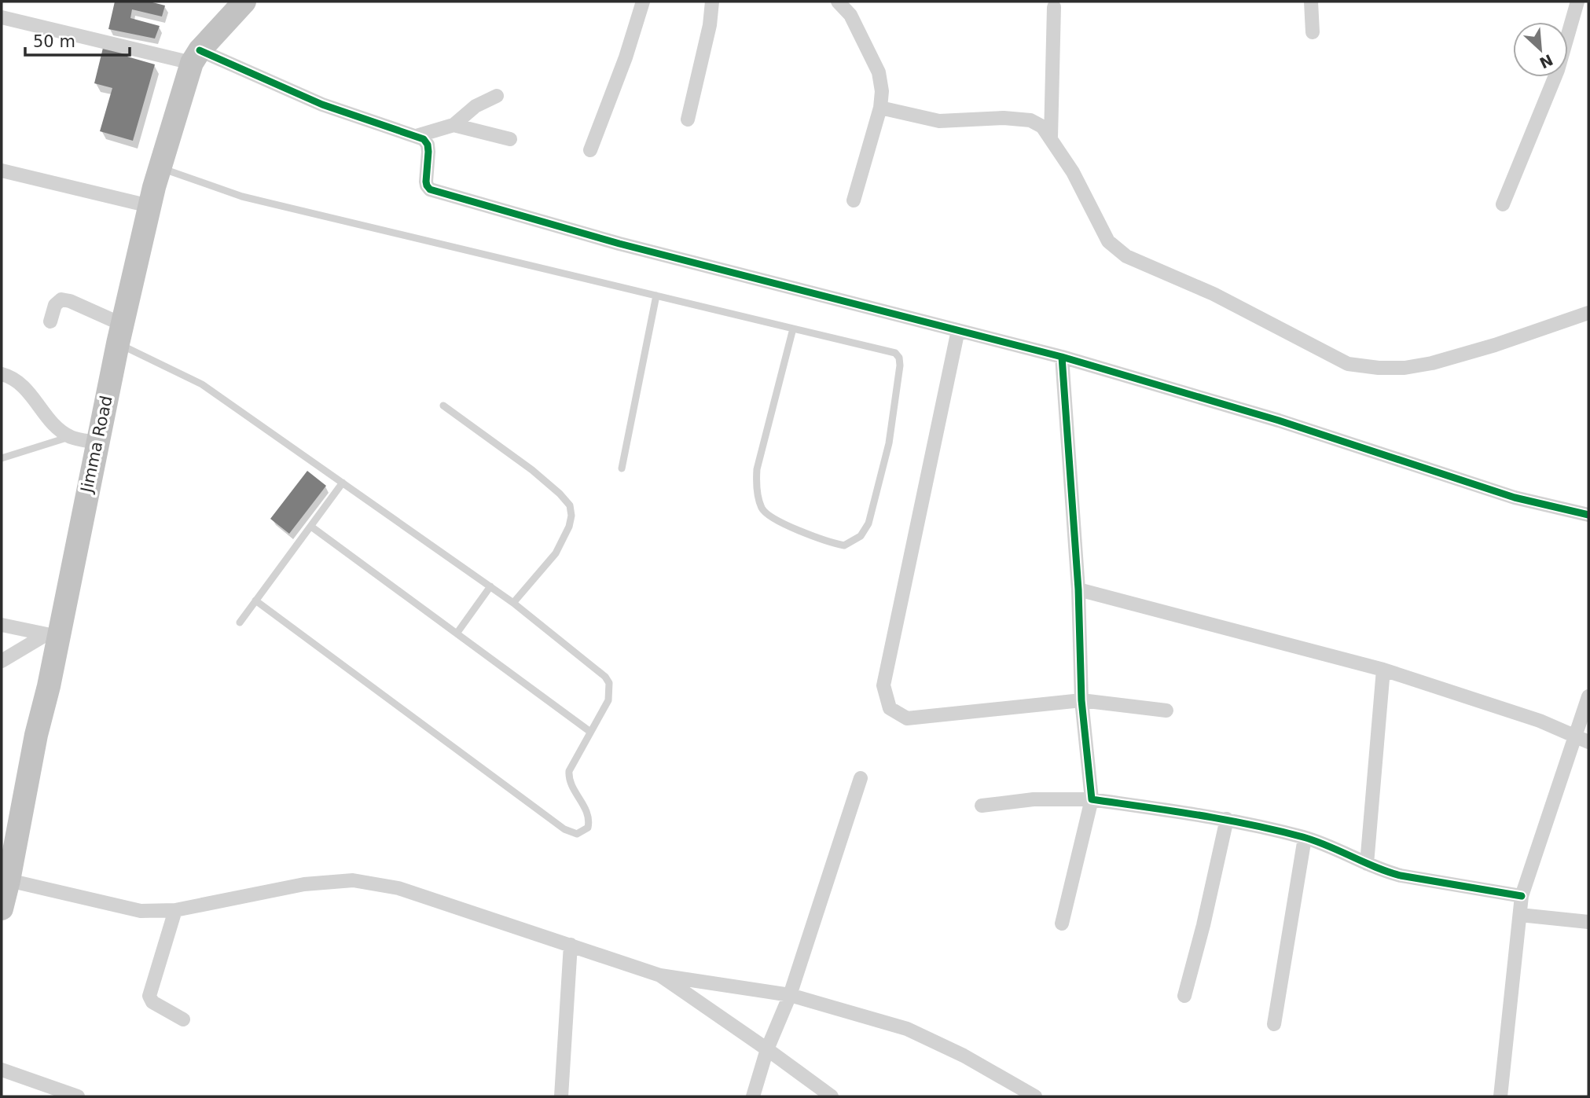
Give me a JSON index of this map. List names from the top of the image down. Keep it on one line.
{"streets":{"highway":["Jimma Road"]},"scale_bar":"50 m","north":"bottom right"}
